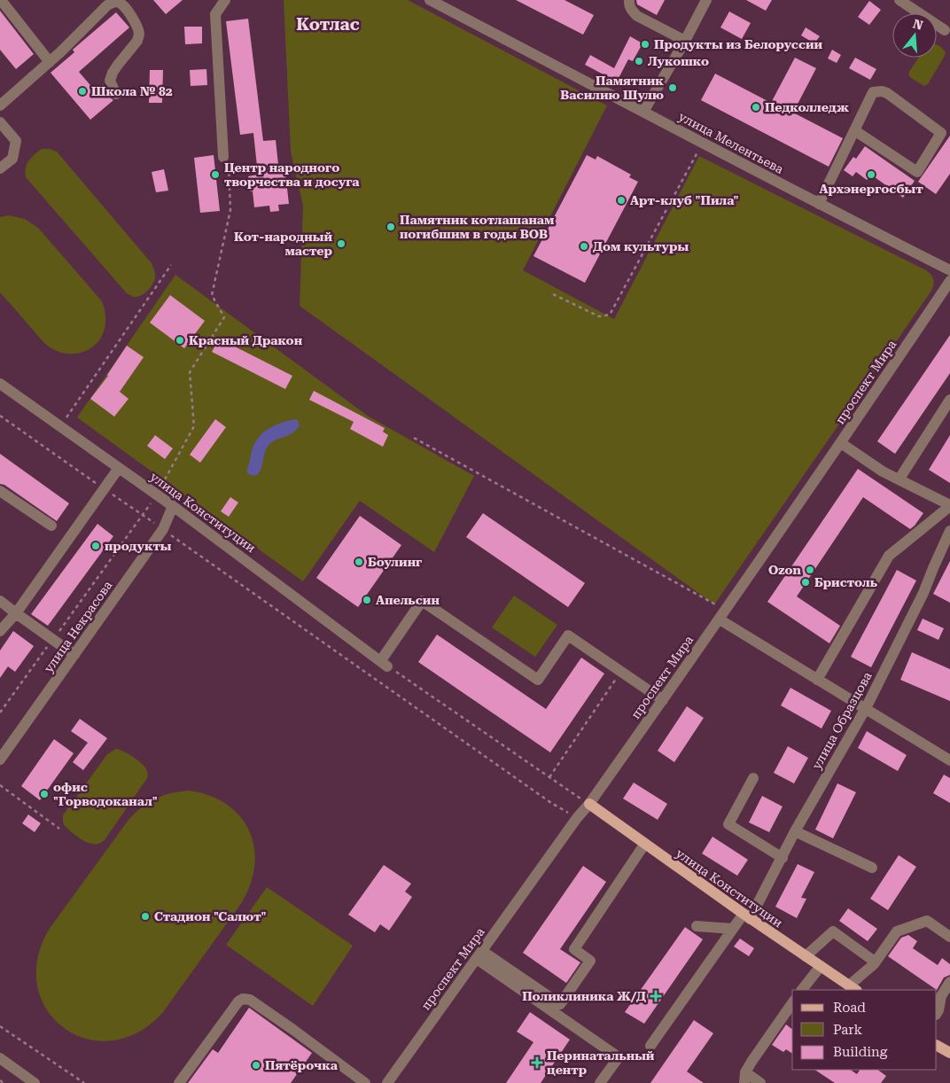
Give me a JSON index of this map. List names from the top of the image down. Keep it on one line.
{"streets":{"main road":["улица Конституции"],"street":["улица Мелентьева","проспект Мира","улица Некрасова","улица Образцова"]},"crossings":[["проспект Мира","улица Конституции"],["улица Конституции","улица Некрасова"],["улица Конституции","улица Образцова"]],"districts":["Котлас"],"places":{"other":["Продукты из Белоруссии","Лукошко","Памятник Василию Шулю","Школа № 82","Педколледж","Центр народного творчества и досуга","Архэнергосбыт","Арт-клуб \"Пила\"","Памятник котлашанам погибшим в годы ВОВ","Кот-народный мастер","Дом культуры","Красный Дракон","продукты","Боулинг","Ozon","Бристоль","Апельсин","офис \"Горводоканал\"","Стадион \"Салют\"","Пятёрочка"],"health":["Поликлиника Ж/Д","Перинатальный центр"]},"legend":["Road","Park","Building"],"north":"top"}
